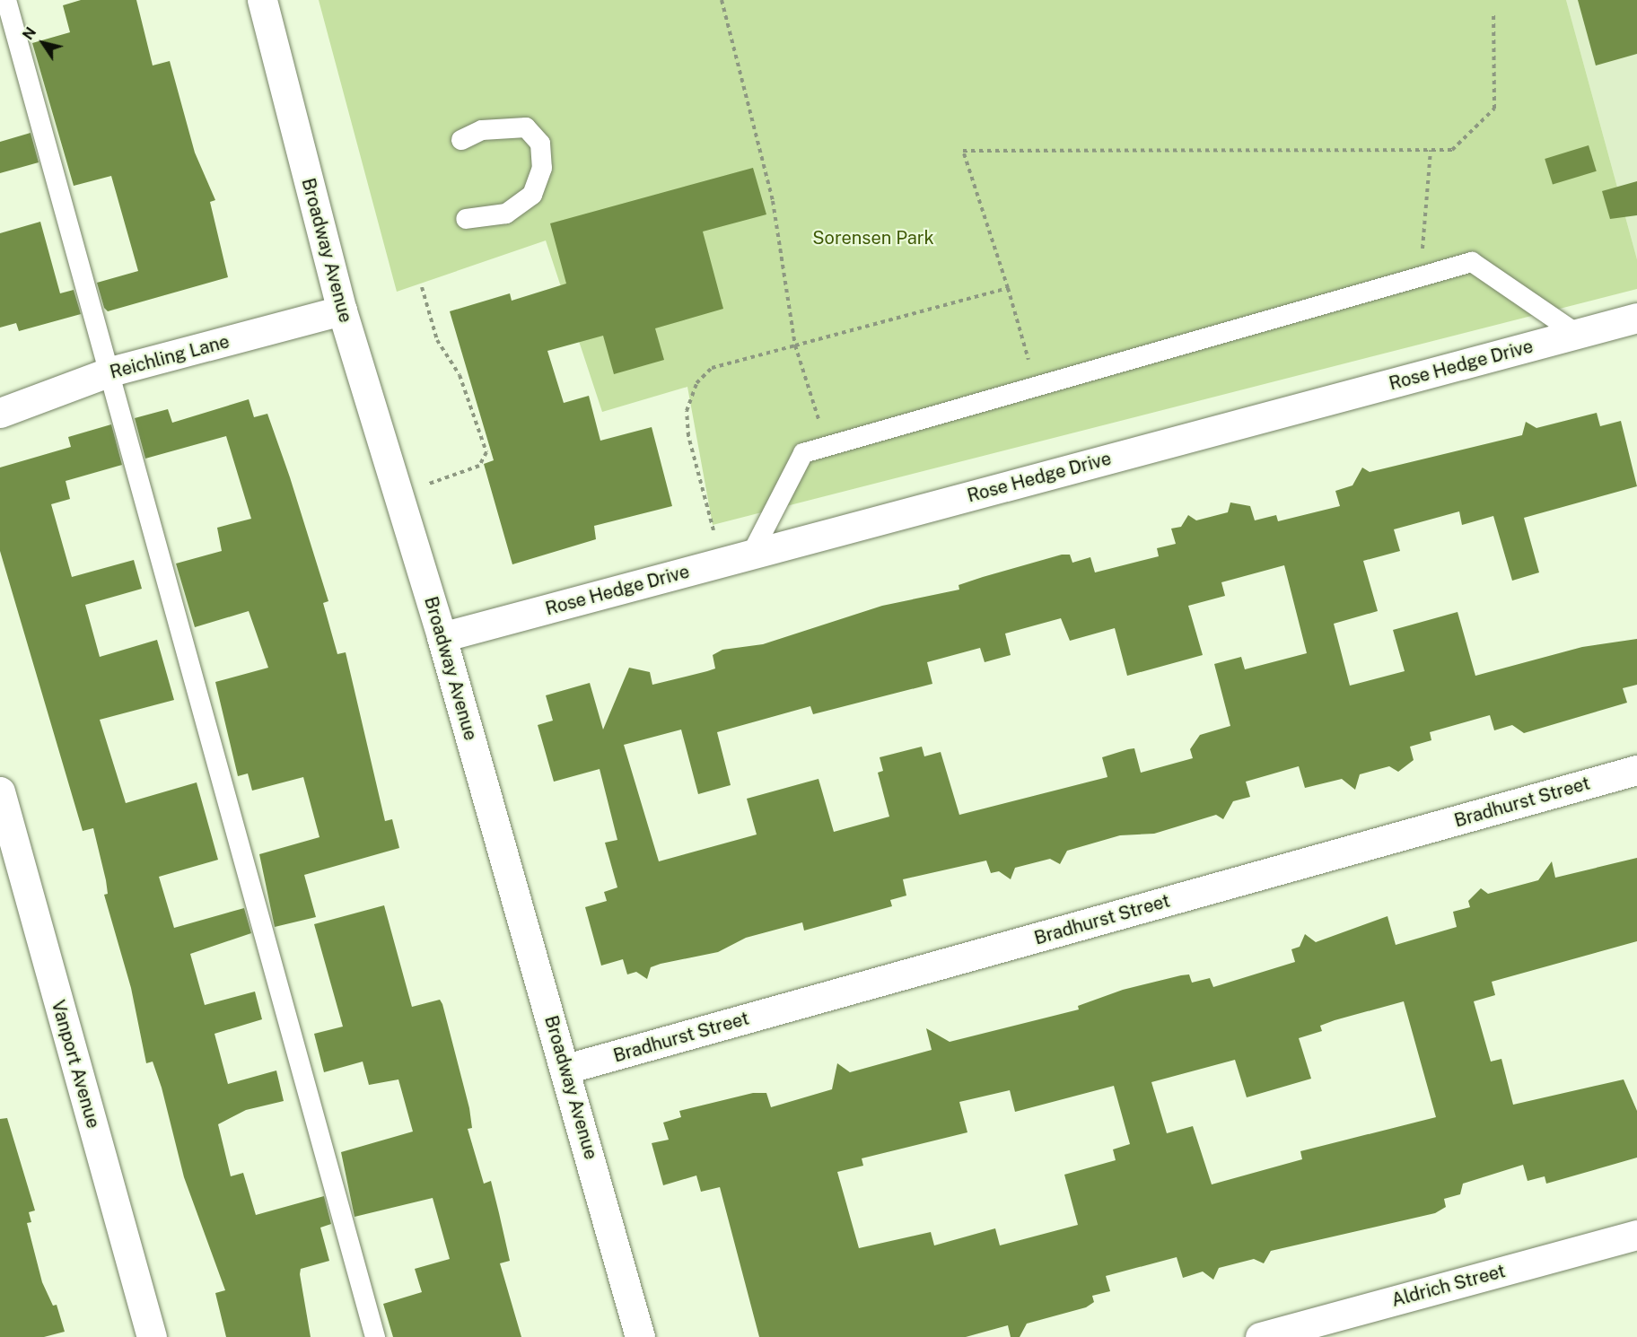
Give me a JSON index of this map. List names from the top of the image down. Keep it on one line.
{"streets":{"street":["Broadway Avenue","Reichling Lane","Rose Hedge Drive","Bradhurst Street","Vanport Avenue","Aldrich Street"]},"crossings":[["Broadway Avenue","Reichling Lane"],["Broadway Avenue","Rose Hedge Drive"],["Broadway Avenue","Bradhurst Street"]],"parks":["Sorensen Park"],"north":"top left"}
